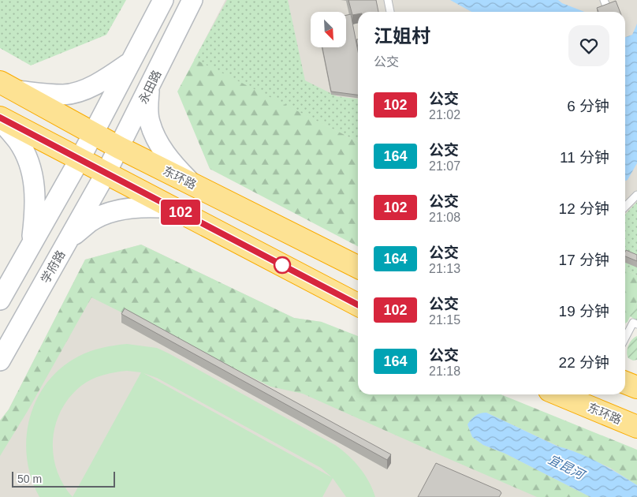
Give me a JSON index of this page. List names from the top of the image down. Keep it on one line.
{"streets":{"highway":["东环路"],"main road":["永田路","学府路"]},"crossings":[["永田路","东环路"],["永田路","学府路"]],"water":["宜昆河"],"lines":["bus line 102"],"scale_bar":"50 m","north":"bottom right","page":{"on_map":"102","heading":["江姐村","公交"],"list":[{"mark":"102","name":"公交","note":"21:02","value":"6 分钟"},{"mark":"164","name":"公交","note":"21:07","value":"11 分钟"},{"mark":"102","name":"公交","note":"21:08","value":"12 分钟"},{"mark":"164","name":"公交","note":"21:13","value":"17 分钟"},{"mark":"102","name":"公交","note":"21:15","value":"19 分钟"},{"mark":"164","name":"公交","note":"21:18","value":"22 分钟"}],"scale":"50 m"}}
